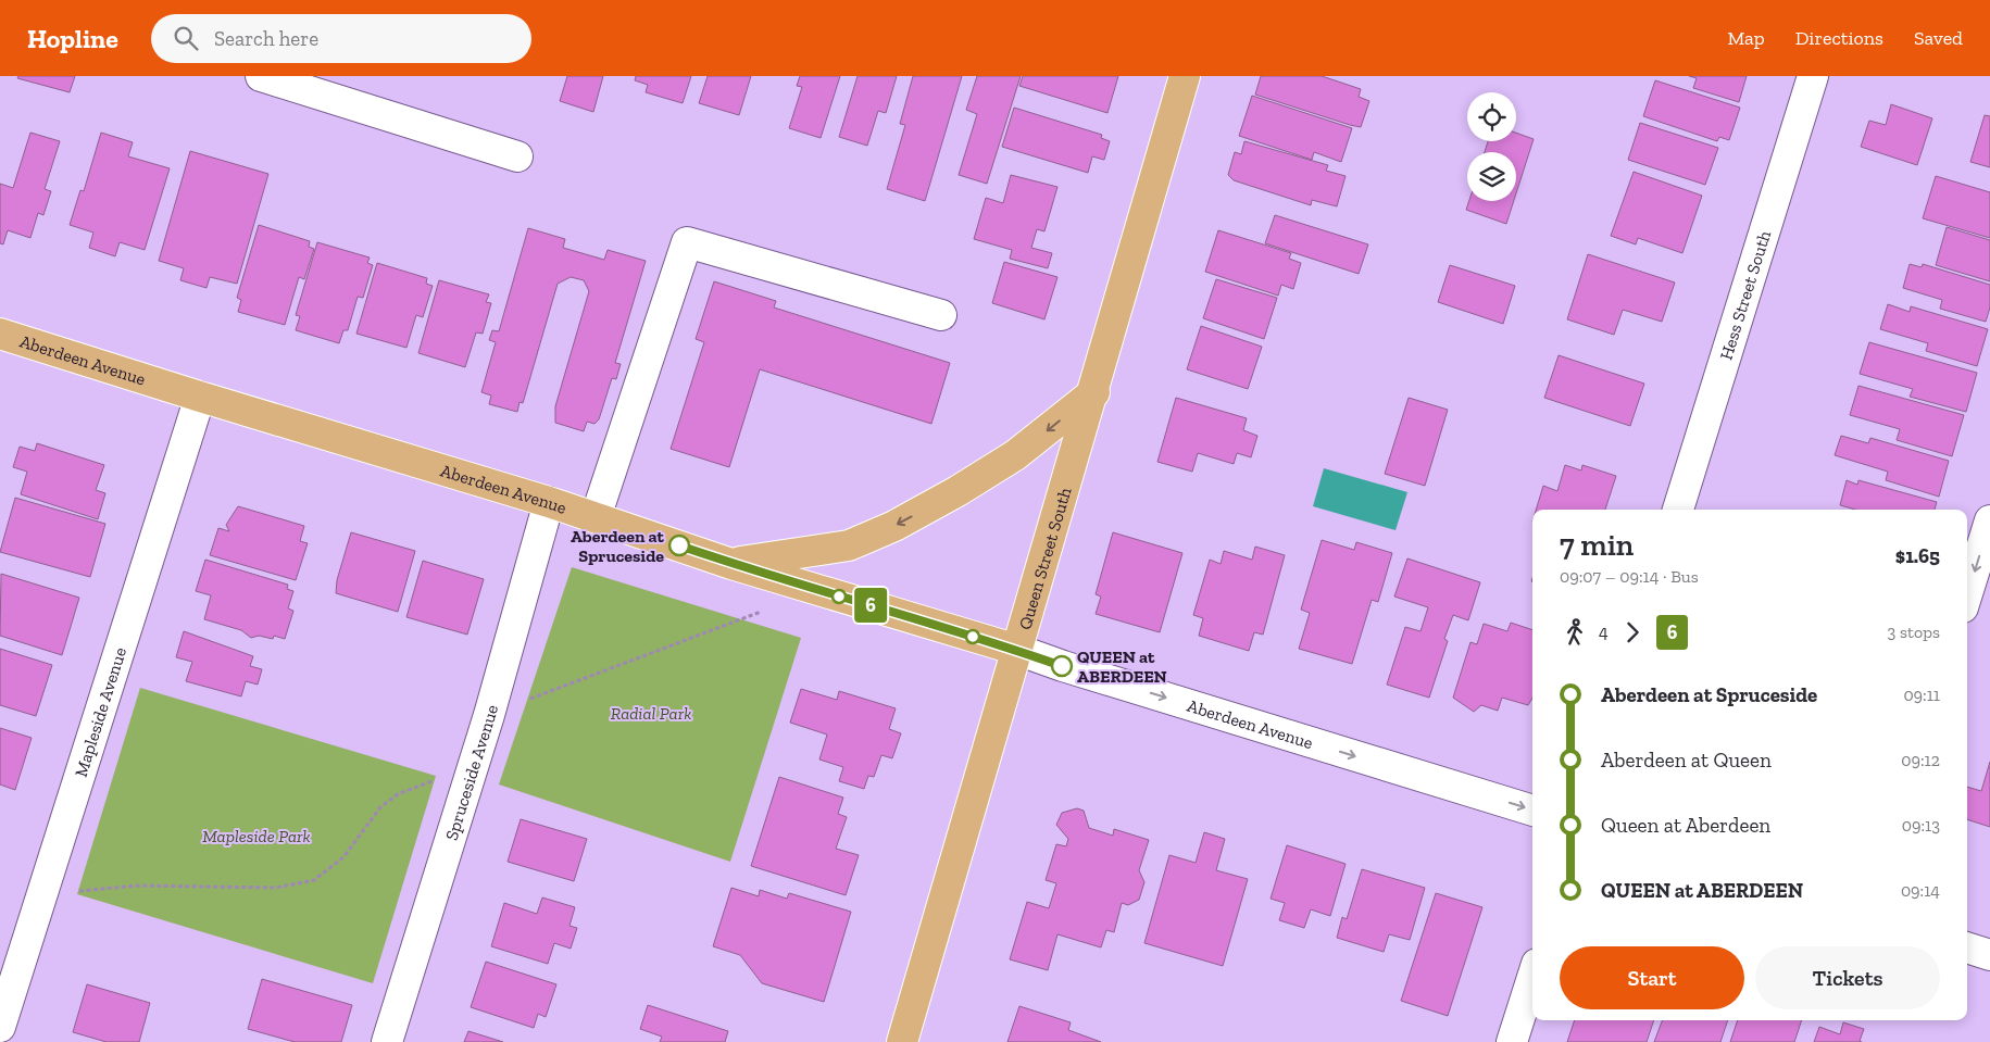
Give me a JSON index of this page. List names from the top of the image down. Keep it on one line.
{"streets":{"main road":["Aberdeen Avenue","Queen Street South"],"street":["Hess Street South","Mapleside Avenue","Spruceside Avenue"]},"crossings":[["Aberdeen Avenue","Queen Street South"],["Aberdeen Avenue","Mapleside Avenue"],["Aberdeen Avenue","Spruceside Avenue"]],"parks":["Radial Park","Mapleside Park"],"places":["Aberdeen at Spruceside","QUEEN at ABERDEEN"],"lines":["bus line 6"],"page":{"header":"Hopline","search":"Search here","nav":["Map","Directions","Saved"],"on_map":"6","heading":["7 min","09:07 – 09:14 · Bus","$1.65"],"legs":["4","6","3 stops"],"list":[{"name":"Aberdeen at Spruceside","value":"09:11"},{"name":"Aberdeen at Queen","value":"09:12"},{"name":"Queen at Aberdeen","value":"09:13"},{"name":"QUEEN at ABERDEEN","value":"09:14"}],"buttons":["Start","Tickets"]}}
